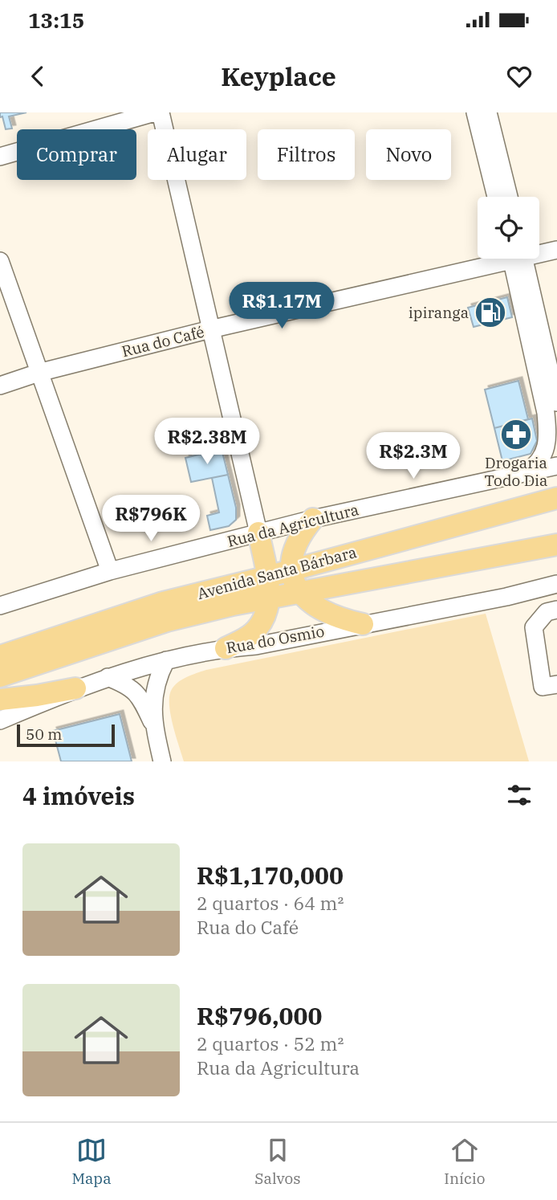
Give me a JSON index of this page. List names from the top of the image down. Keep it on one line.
{"streets":{"main road":["Avenida Santa Bárbara"],"street":["Rua do Café","Rua da Agricultura","Rua do Osmio"]},"places":{"fuel station":["ipiranga"],"pharmacy":["Drogaria Todo Dia"]},"scale_bar":"50 m","page":{"status":"13:15","header":"Keyplace","chip":["Comprar","Alugar","Filtros","Novo"],"price":["R$1.17M","R$2.38M","R$2.3M","R$796K"],"scale":"50 m","heading":"4 imóveis","list":[{"name":"R$1,170,000","note":"2 quartos · 64 m² · Rua do Café"},{"name":"R$796,000","note":"2 quartos · 52 m² · Rua da Agricultura"}],"tabs":["Mapa","Salvos","Início"]}}
